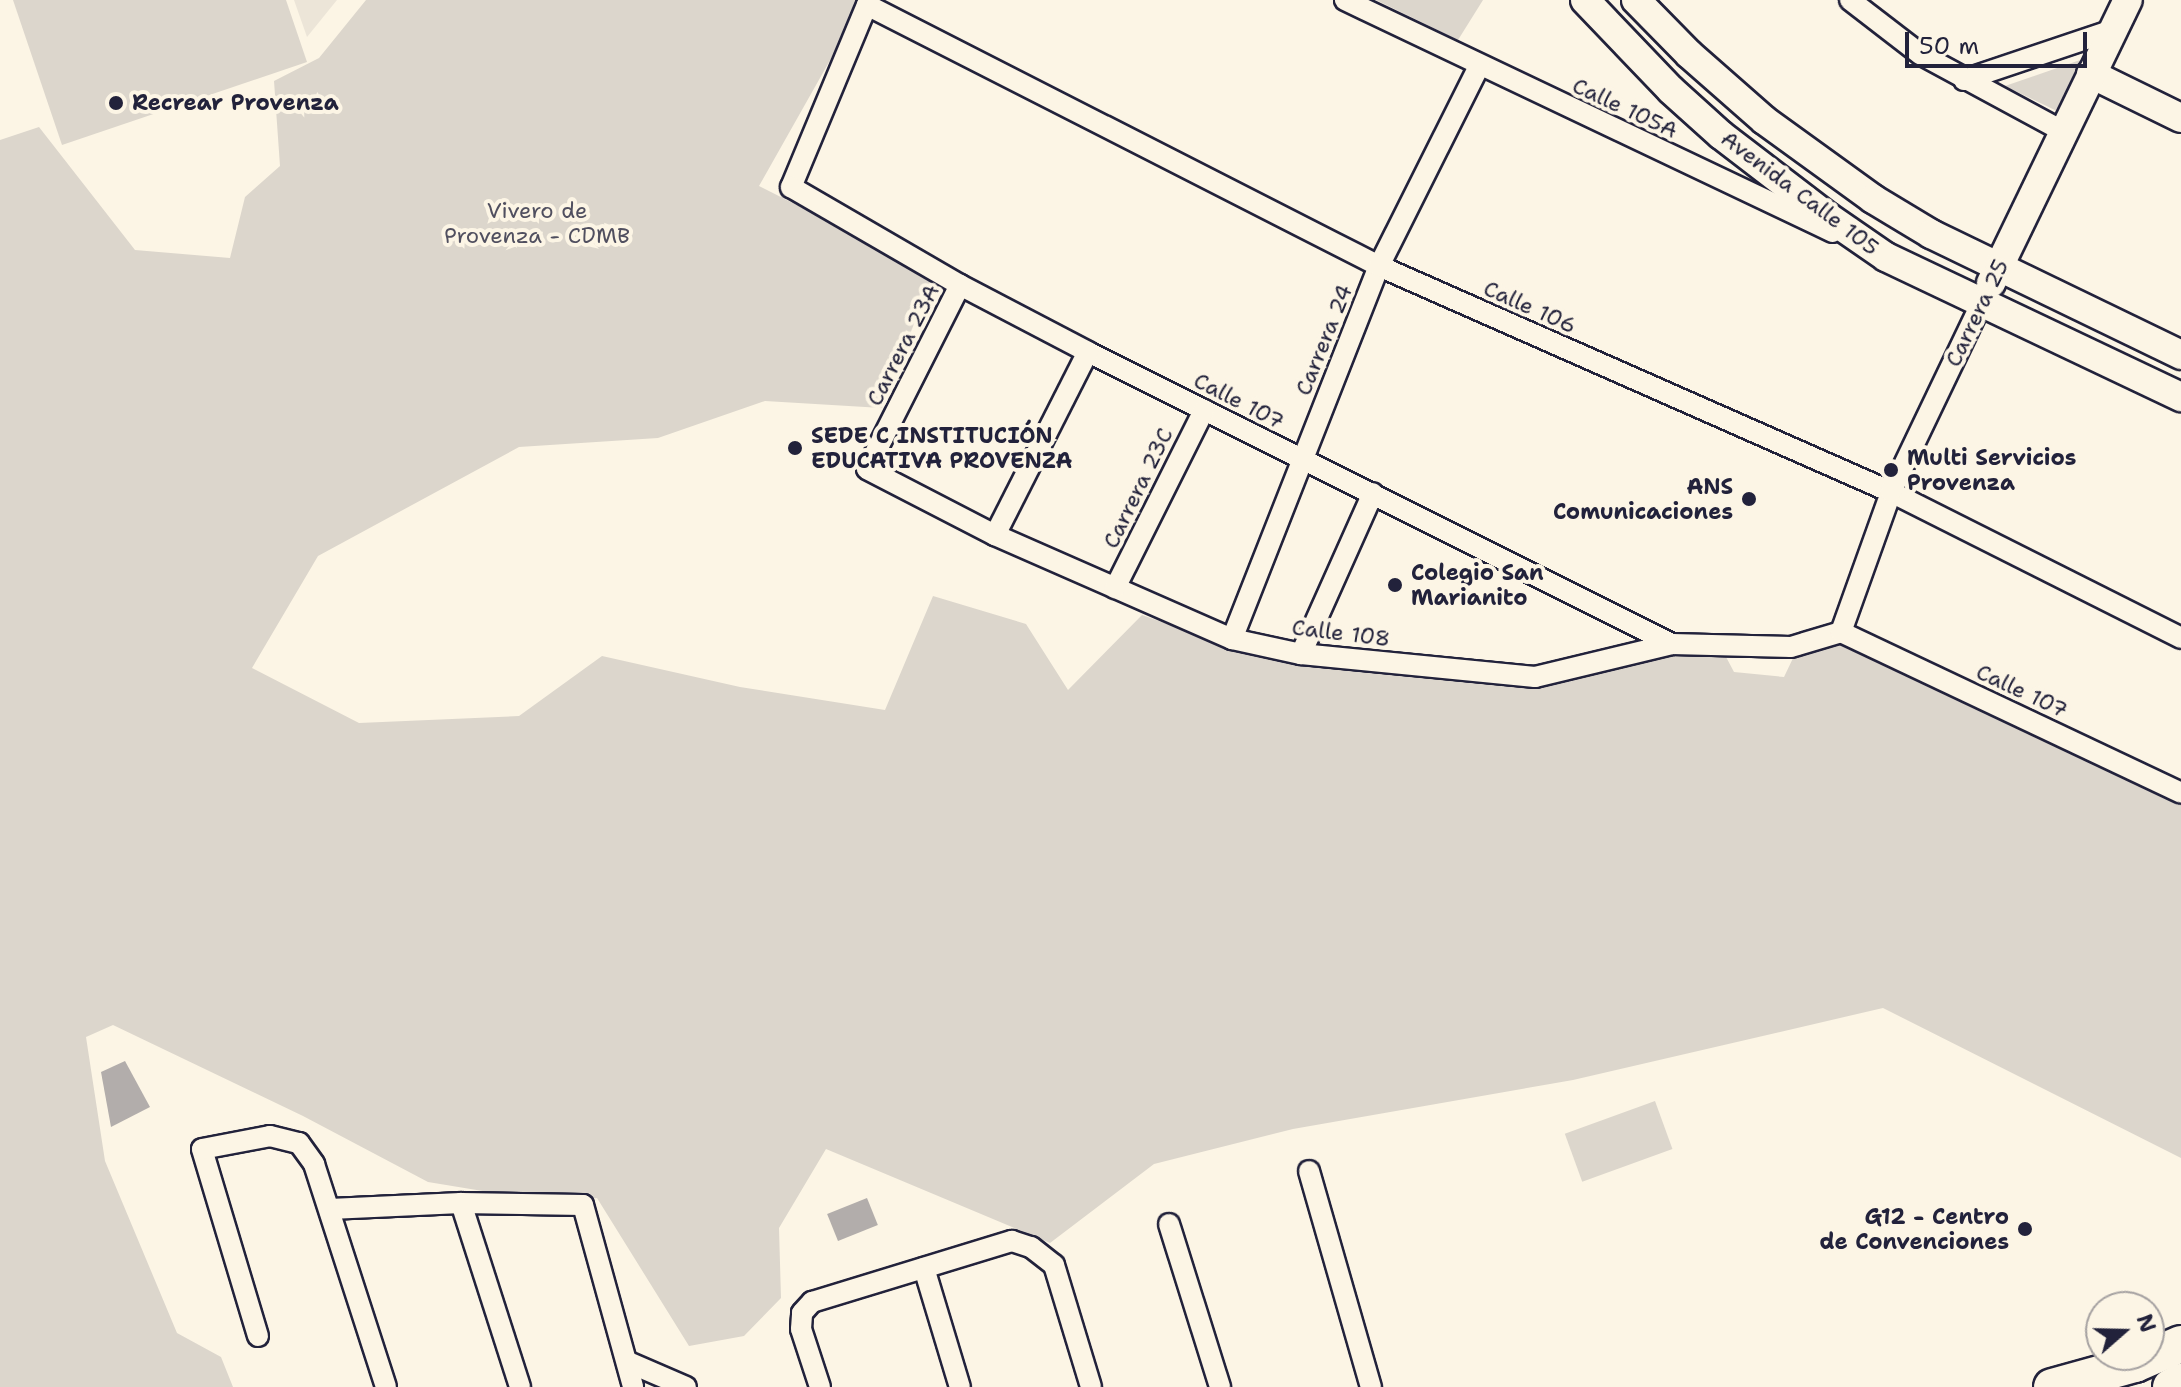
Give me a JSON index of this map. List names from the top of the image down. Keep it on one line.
{"streets":{"main road":["Avenida Calle 105","Carrera 25"],"street":["Calle 105A","Calle 106","Carrera 24","Carrera 23A","Calle 107","Carrera 23C","Calle 108"]},"crossings":[["Calle 105A","Avenida Calle 105"],["Calle 105A","Carrera 24"],["Avenida Calle 105","Carrera 25"],["Calle 106","Carrera 25"],["Calle 106","Carrera 24"],["Calle 106","Calle 107"],["Carrera 25","Calle 107"],["Carrera 25","Calle 108"],["Carrera 24","Calle 107"],["Carrera 24","Calle 108"],["Carrera 23A","Calle 107"],["Carrera 23A","Calle 108"],["Calle 107","Carrera 23C"],["Calle 107","Calle 108"],["Carrera 23C","Calle 108"]],"parks":["Vivero de Provenza - CDMB"],"places":["Recrear Provenza","SEDE C INSTITUCIÓN EDUCATIVA PROVENZA","Multi Servicios Provenza","ANS Comunicaciones","Colegio San Marianito","G12 - Centro de Convenciones"],"scale_bar":"50 m","north":"right"}
